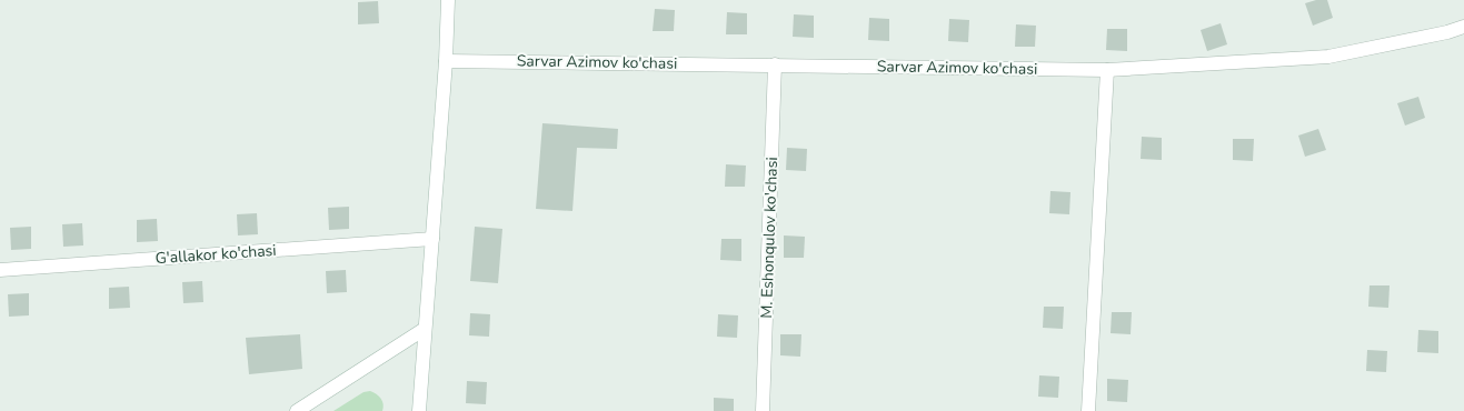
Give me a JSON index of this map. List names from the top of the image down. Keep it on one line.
{"streets":{"street":["Sarvar Azimov ko'chasi","M. Eshonqulov ko'chasi","G'allakor ko'chasi"]},"crossings":[["Sarvar Azimov ko'chasi","M. Eshonqulov ko'chasi"]]}
